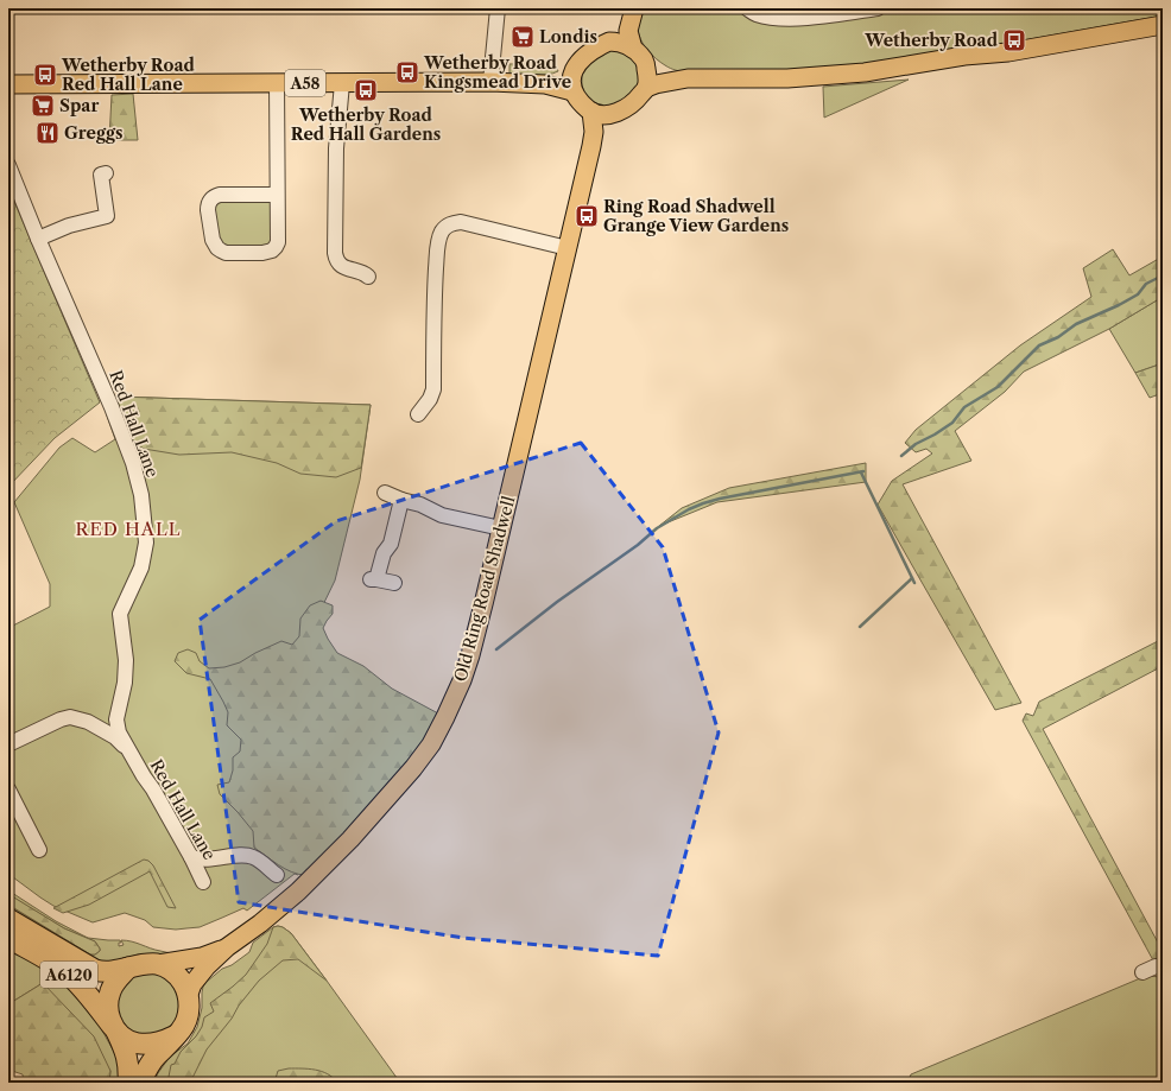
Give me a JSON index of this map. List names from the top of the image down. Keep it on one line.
{"streets":{"highway":["A6120"],"main road":["A58","Old Ring Road Shadwell"],"street":["Red Hall Lane"]},"crossings":[["A58","Old Ring Road Shadwell"],["Old Ring Road Shadwell","A6120"]],"districts":["RED HALL"],"places":{"supermarket":["Londis","Spar"],"bus stop":["Wetherby Road","Wetherby Road Kingsmead Drive","Wetherby Road Red Hall Lane","Wetherby Road Red Hall Gardens","Ring Road Shadwell Grange View Gardens"],"restaurant":["Greggs"]}}
